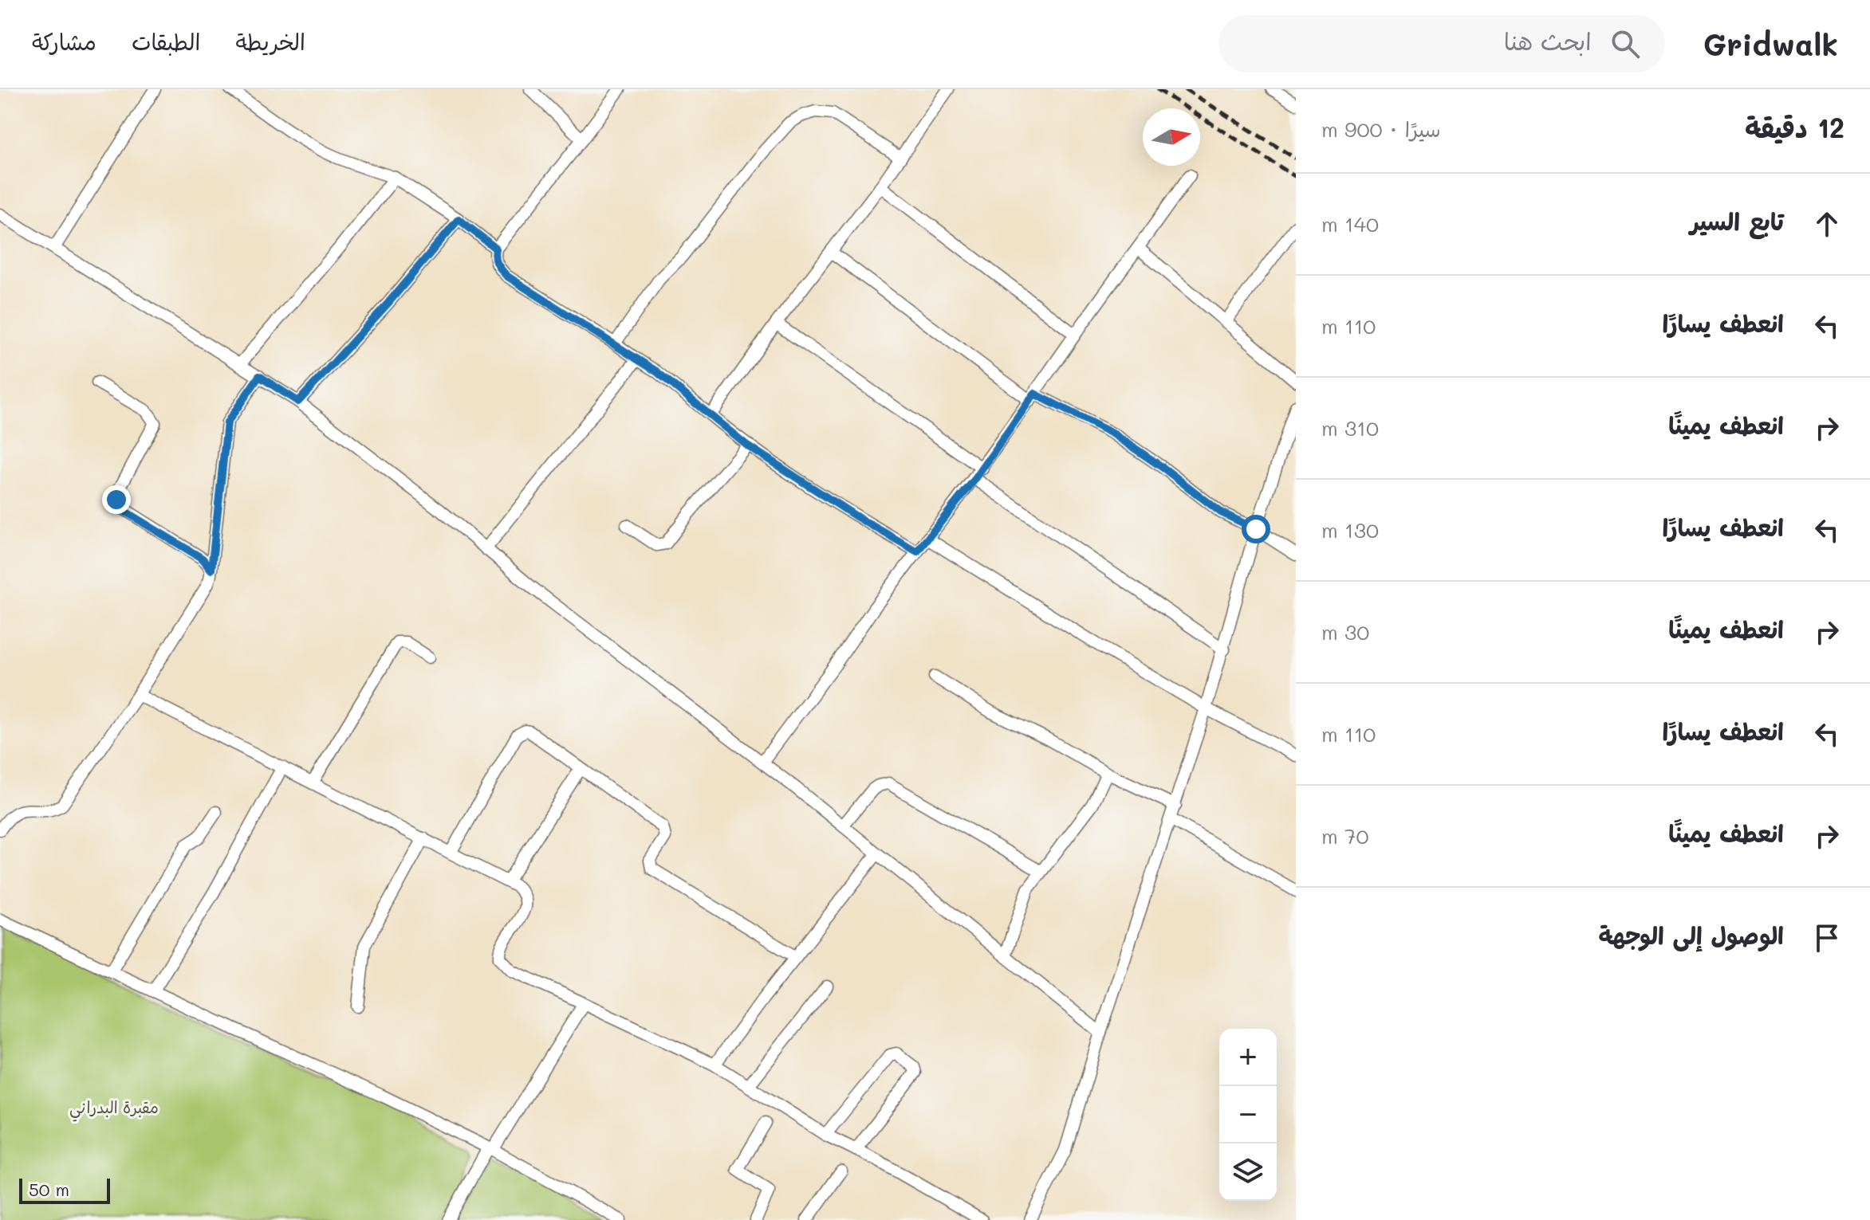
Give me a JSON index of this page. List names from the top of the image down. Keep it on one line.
{"parks":["مقبرة البدراني"],"scale_bar":"50 m","north":"right","page":{"header":"Gridwalk","search":"ابحث هنا","nav":["الخريطة","الطبقات","مشاركة"],"heading":["12 دقيقة","سيرًا · 900 m"],"list":[["تابع السير","140 m"],["انعطف يسارًا","110 m"],["انعطف يمينًا","310 m"],["انعطف يسارًا","130 m"],["انعطف يمينًا","30 m"],["انعطف يسارًا","110 m"],["انعطف يمينًا","70 m"],"الوصول إلى الوجهة"],"map_buttons":["+","−"],"scale":"50 m"}}
